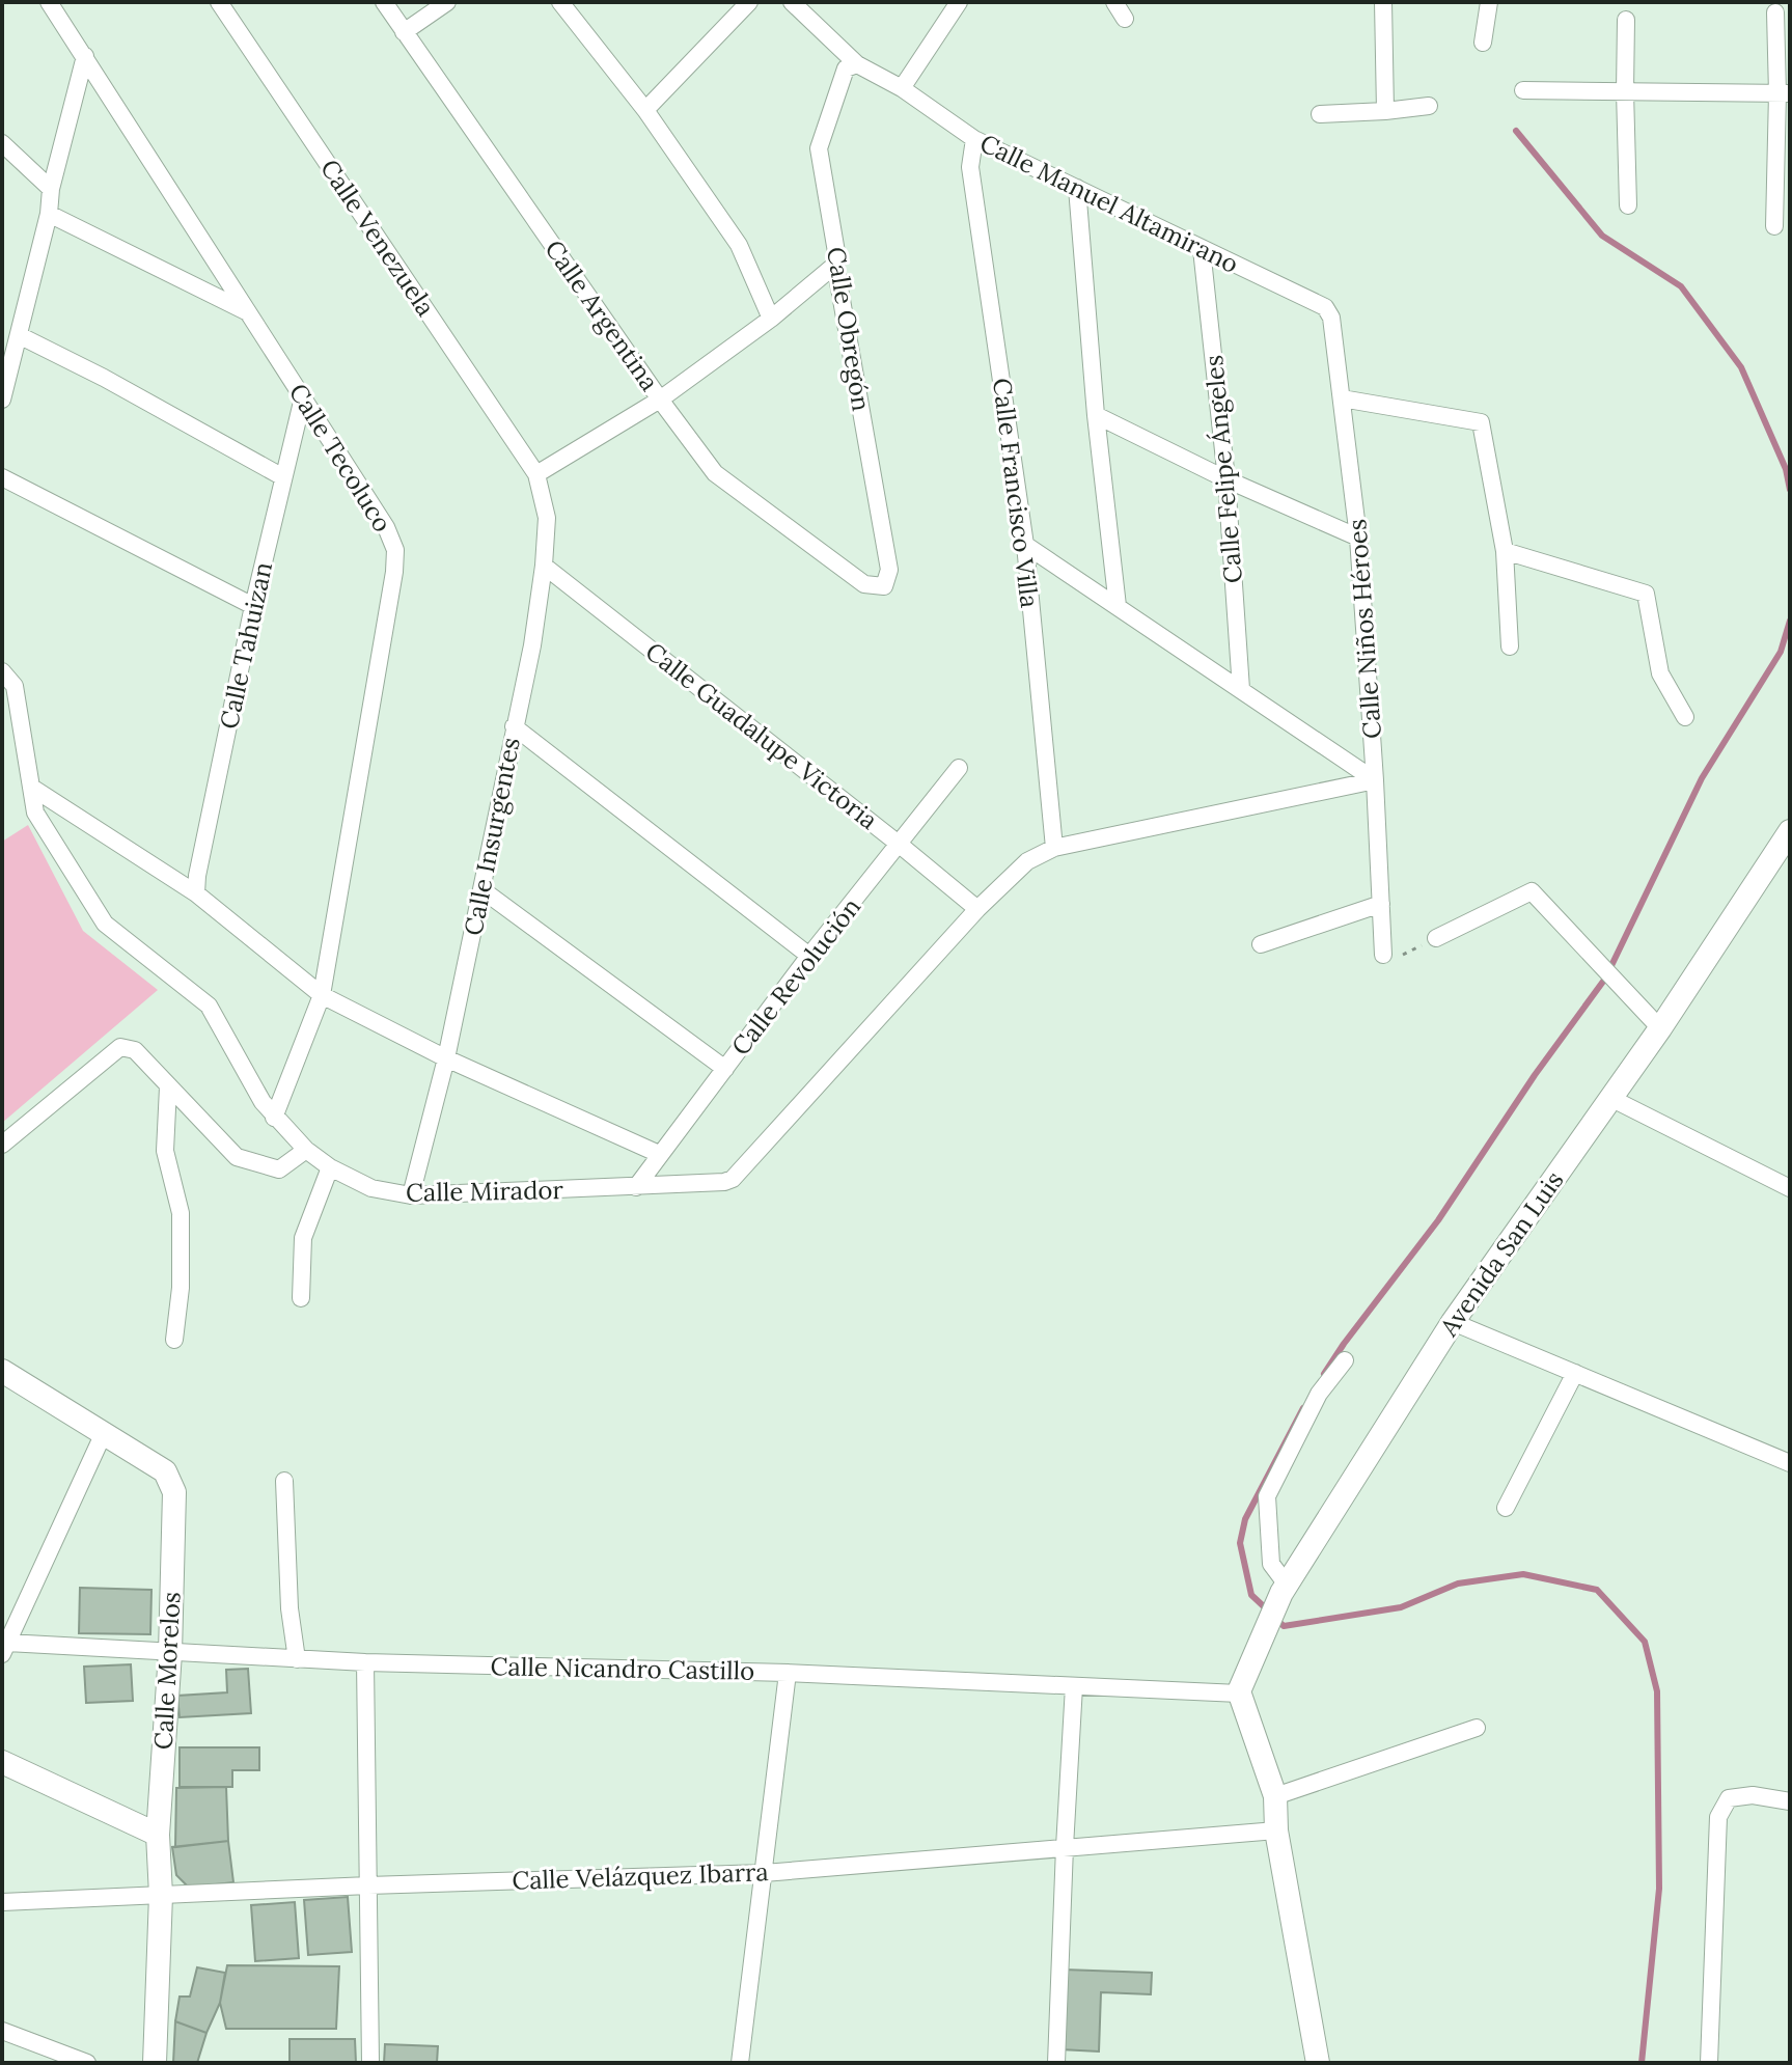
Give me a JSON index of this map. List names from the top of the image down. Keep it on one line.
{"streets":{"street":["Calle Manuel Altamirano","Calle Venezuela","Calle Argentina","Calle Obregón","Calle Tecoluco","Calle Felipe Ángeles","Calle Francisco Villa","Calle Niños Héroes","Calle Tahuizan","Calle Guadalupe Victoria","Calle Insurgentes","Calle Revolución","Calle Mirador","Avenida San Luis","Calle Nicandro Castillo","Calle Morelos","Calle Velázquez Ibarra"]},"crossings":[["Calle Manuel Altamirano","Calle Obregón"],["Calle Manuel Altamirano","Calle Felipe Ángeles"],["Calle Manuel Altamirano","Calle Francisco Villa"],["Calle Manuel Altamirano","Calle Niños Héroes"],["Calle Venezuela","Calle Insurgentes"],["Calle Argentina","Calle Obregón"],["Calle Tecoluco","Calle Tahuizan"],["Calle Tecoluco","Calle Mirador"],["Calle Guadalupe Victoria","Calle Insurgentes"],["Calle Guadalupe Victoria","Calle Revolución"],["Calle Guadalupe Victoria","Calle Mirador"],["Calle Insurgentes","Calle Mirador"],["Calle Revolución","Calle Mirador"],["Avenida San Luis","Calle Nicandro Castillo"],["Calle Nicandro Castillo","Calle Morelos"],["Calle Morelos","Calle Velázquez Ibarra"]]}
